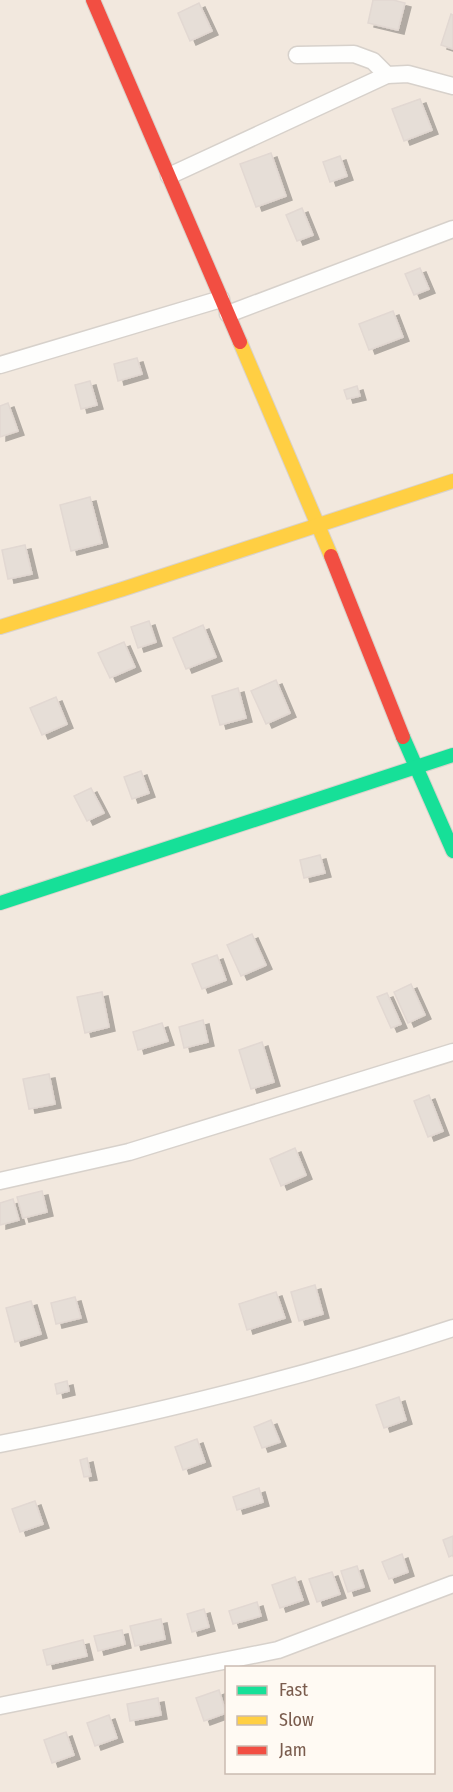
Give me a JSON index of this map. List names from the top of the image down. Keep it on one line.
{"legend":["Fast","Slow","Jam"]}
